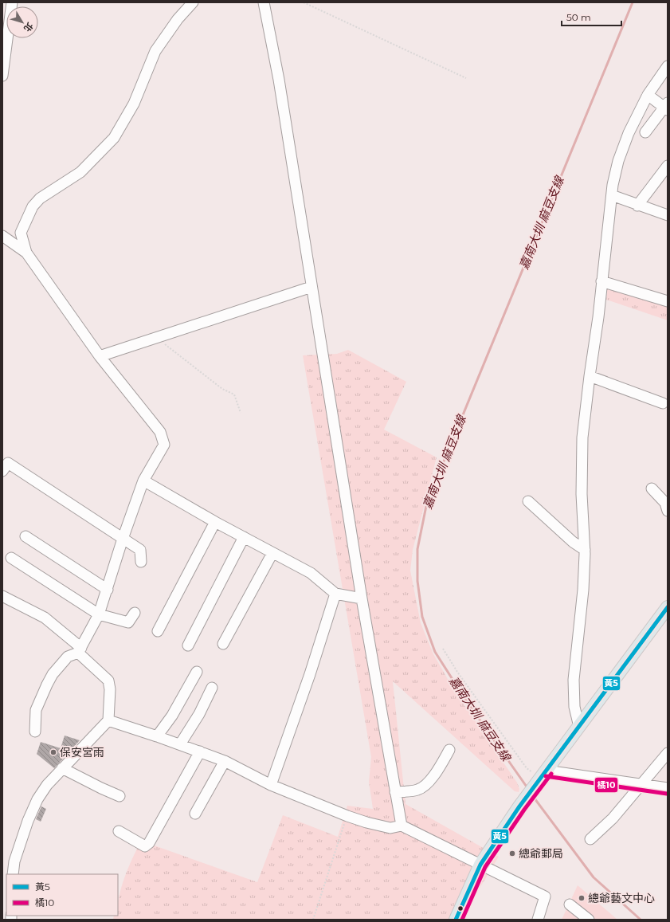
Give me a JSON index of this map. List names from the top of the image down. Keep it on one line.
{"water":["嘉南大圳 麻豆支線"],"places":["保安宮雨","總爺郵局","總爺藝文中心"],"lines":["transit line 黃5","transit line 橘10"],"legend":["黃5","橘10"],"scale_bar":"50 m","north":"bottom right"}
